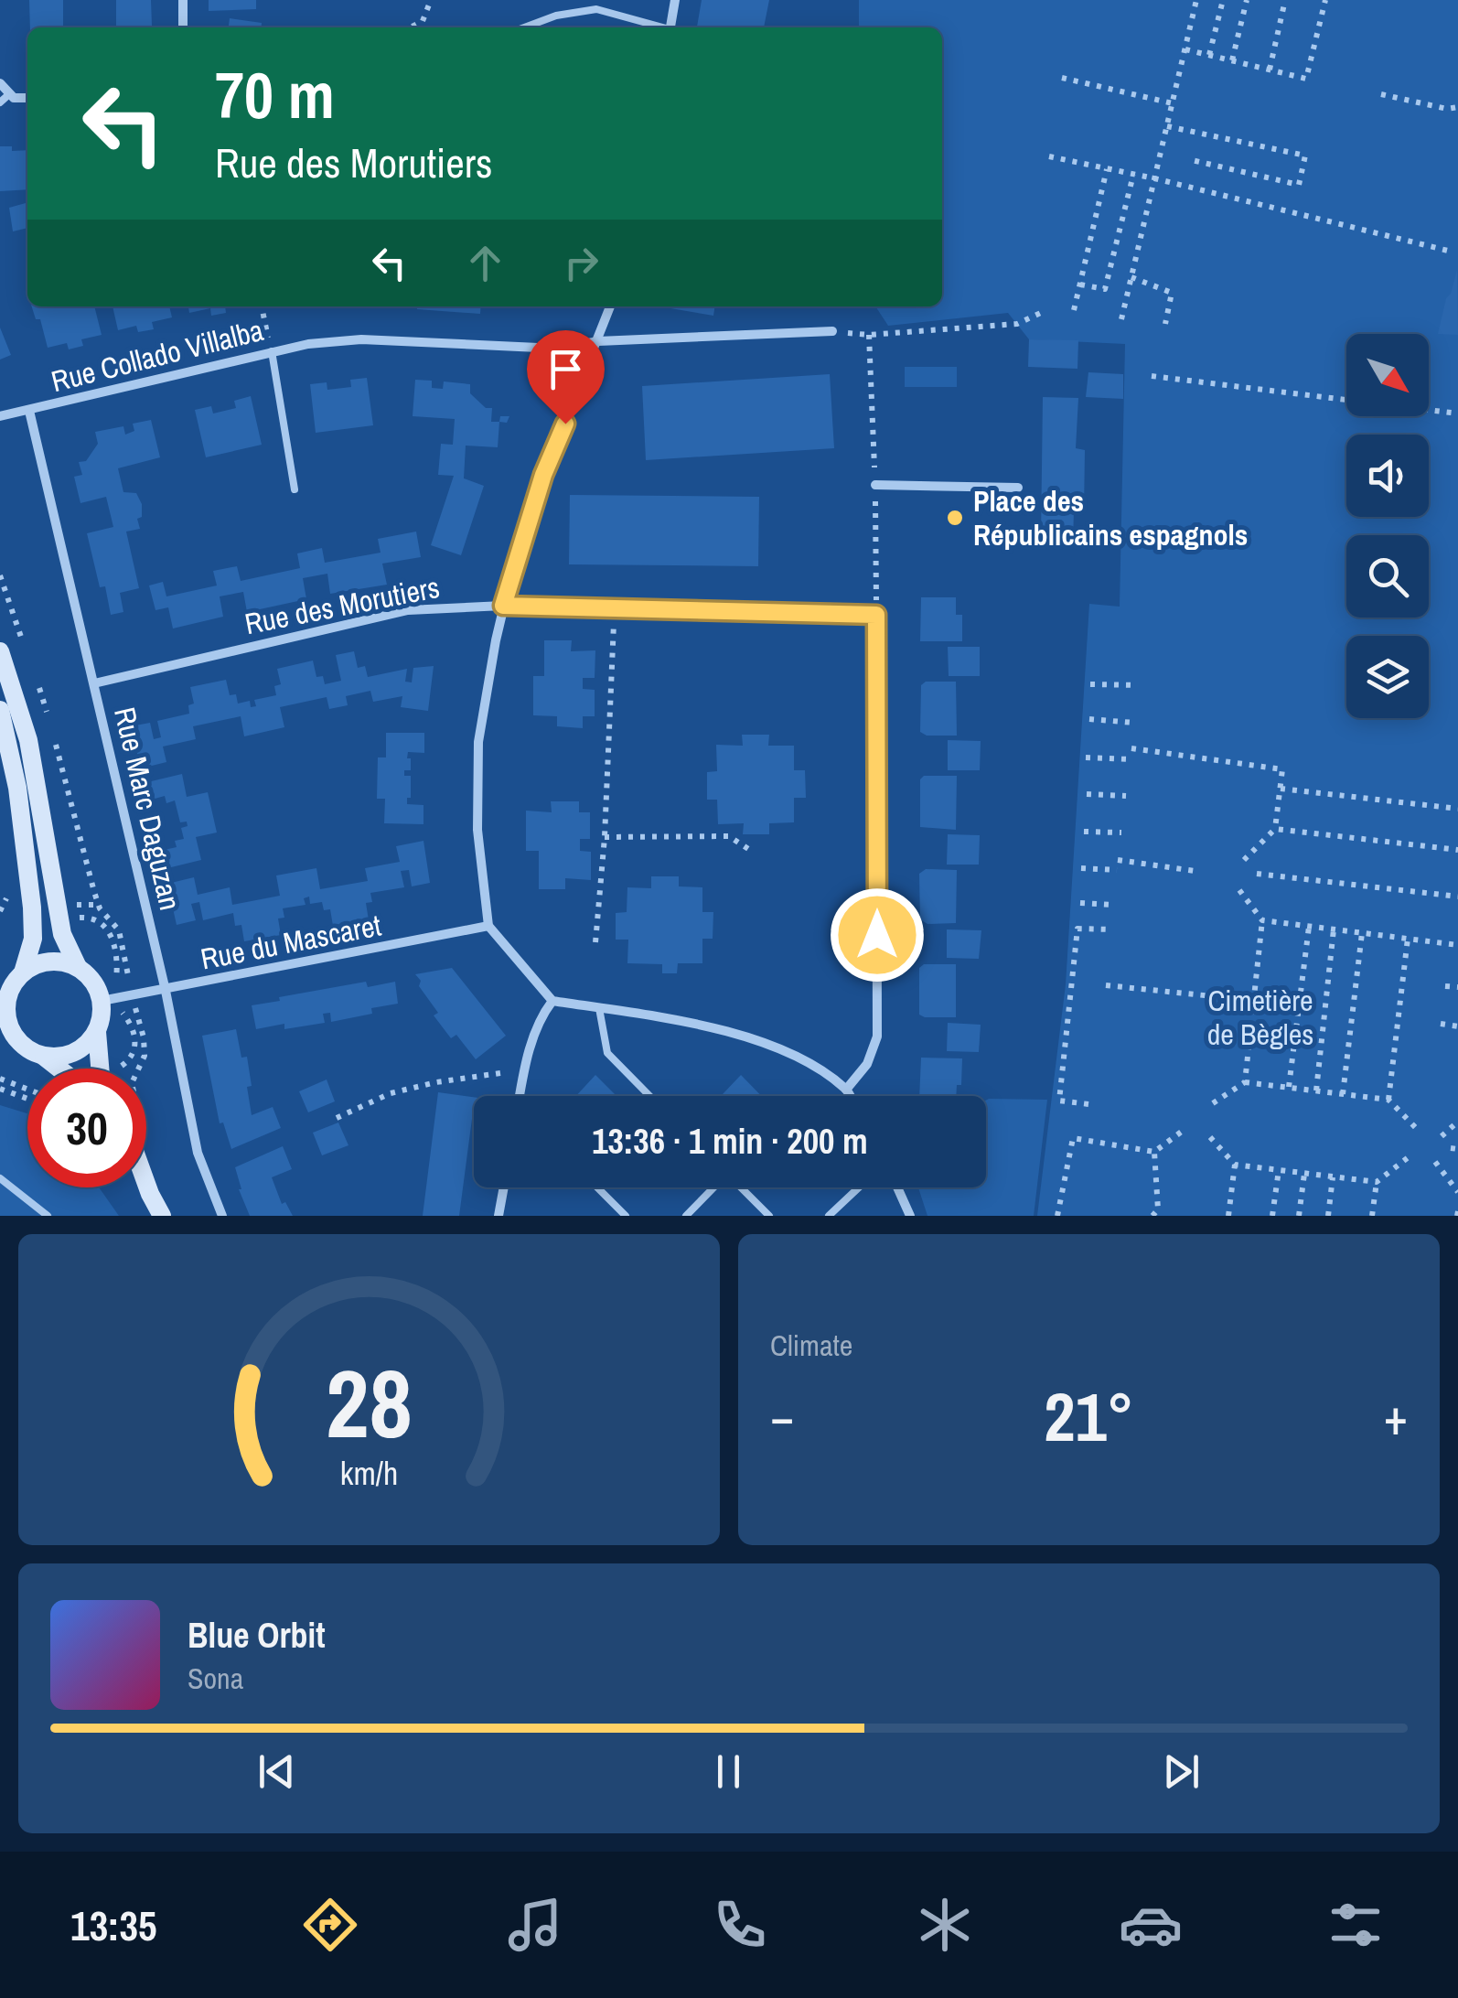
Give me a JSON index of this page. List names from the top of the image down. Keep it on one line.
{"streets":{"street":["Rue Collado Villalba","Rue des Morutiers","Rue Marc Daguzan","Rue du Mascaret"]},"crossings":[["Rue Collado Villalba","Rue Marc Daguzan"],["Rue des Morutiers","Rue Marc Daguzan"],["Rue Marc Daguzan","Rue du Mascaret"]],"parks":["Cimetière de Bègles"],"places":["Place des Républicains espagnols"],"north":"bottom right","page":{"turn":["70 m","Rue des Morutiers"],"limit":"30","trip":"13:36 · 1 min · 200 m","tile":"Climate","heat":["−","21°","+"],"song":["Blue Orbit","Sona"],"tabs":"13:35","gauge":["28","km/h"]}}
